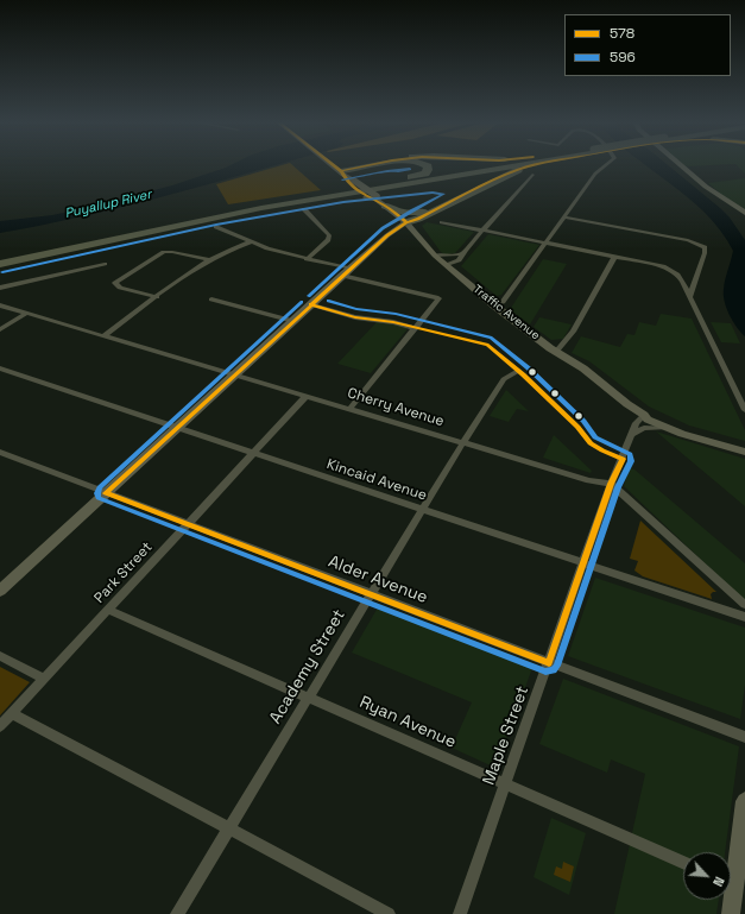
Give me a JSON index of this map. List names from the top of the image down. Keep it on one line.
{"streets":{"main road":["Traffic Avenue"],"street":["Cherry Avenue","Kincaid Avenue","Park Street","Alder Avenue","Academy Street","Ryan Avenue","Maple Street"]},"crossings":[["Traffic Avenue","Maple Street"],["Cherry Avenue","Park Street"],["Cherry Avenue","Academy Street"],["Cherry Avenue","Maple Street"],["Kincaid Avenue","Park Street"],["Kincaid Avenue","Academy Street"],["Kincaid Avenue","Maple Street"],["Park Street","Alder Avenue"],["Park Street","Ryan Avenue"],["Alder Avenue","Academy Street"],["Alder Avenue","Maple Street"],["Academy Street","Ryan Avenue"],["Ryan Avenue","Maple Street"]],"water":["Puyallup River"],"lines":["transit line 578","transit line 596"],"legend":["578","596"],"north":"bottom right"}
